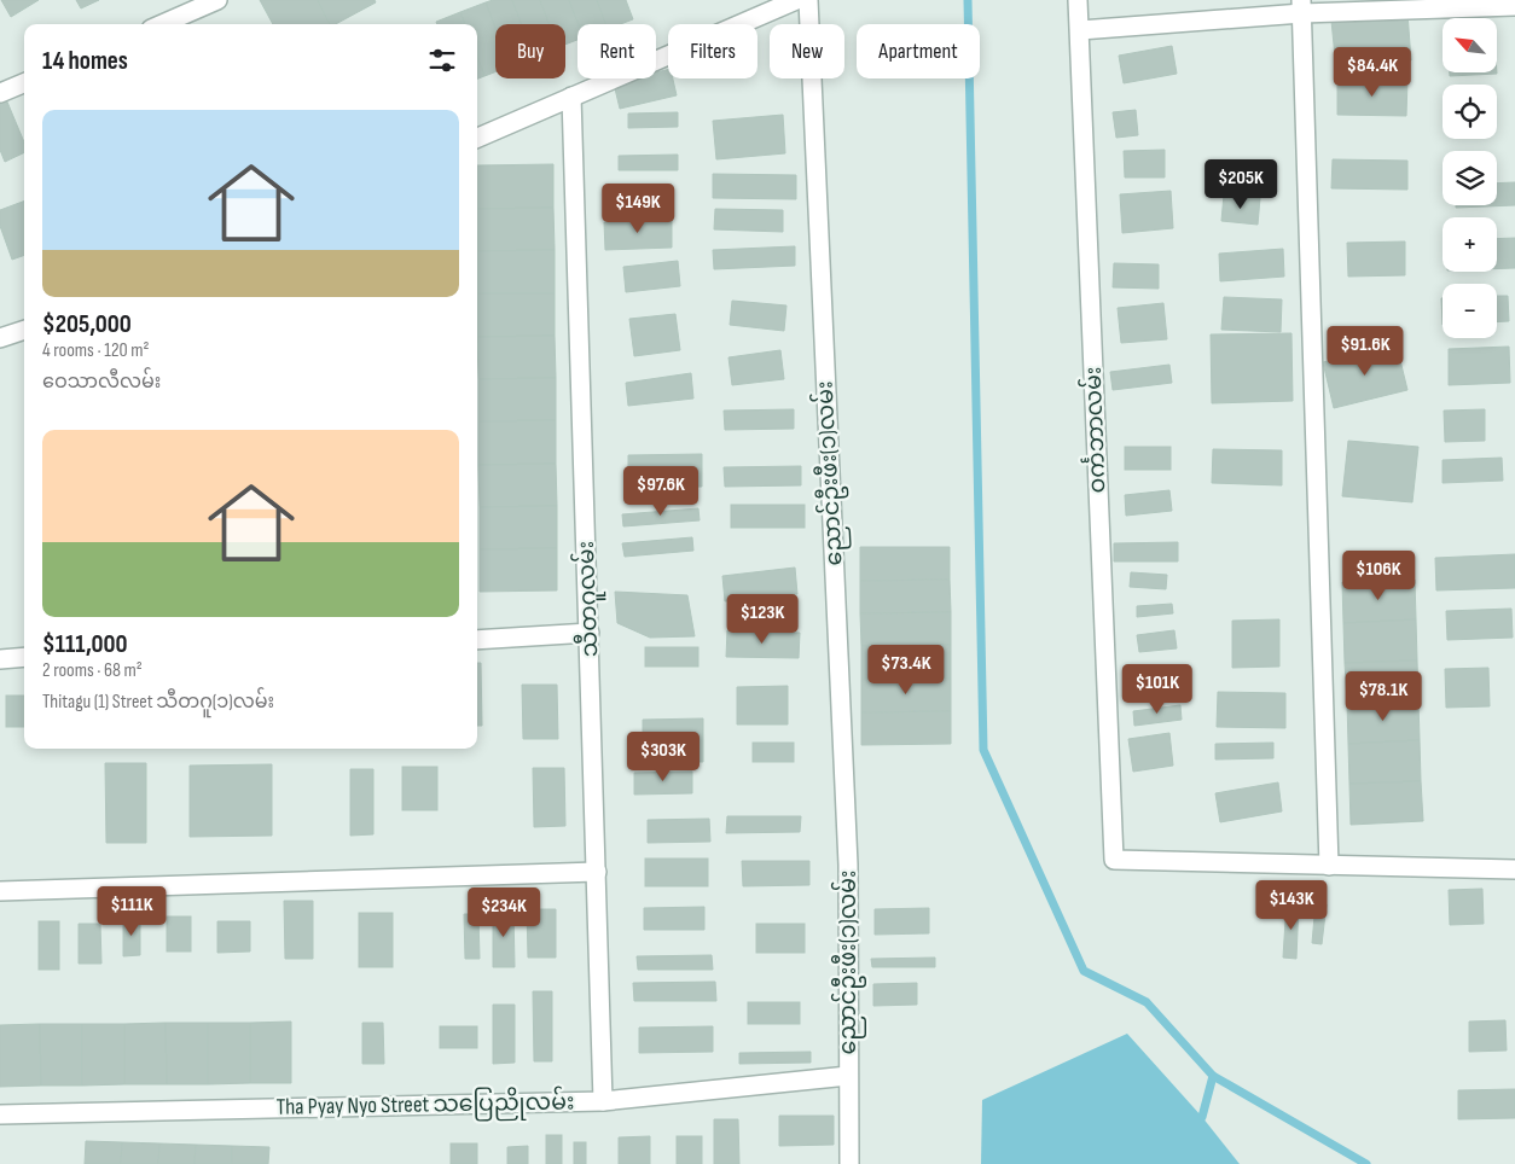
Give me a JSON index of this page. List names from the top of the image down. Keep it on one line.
{"streets":{"street":["ဝင်္ကဘာလမ်း","ညောင်ဦးဖီး(၁)လမ်း","သီတဂူလမ်း","Tha Pyay Nyo Street သပြေညိုလမ်း"]},"crossings":[["ညောင်ဦးဖီး(၁)လမ်း","Tha Pyay Nyo Street သပြေညိုလမ်း"],["သီတဂူလမ်း","Tha Pyay Nyo Street သပြေညိုလမ်း"]],"north":"top left","page":{"map_buttons":["+","−"],"chip":["Buy","Rent","Filters","New","Apartment"],"heading":"14 homes","price":["$84.4K","$205K","$149K","$91.6K","$97.6K","$106K","$123K","$73.4K","$101K","$78.1K","$303K","$143K","$111K","$234K"],"list":[{"name":"$205,000","note":"4 rooms · 120 m² · ဝေသာလီလမ်း"},{"name":"$111,000","note":"2 rooms · 68 m² · Thitagu (1) Street သီတဂူ(၁)လမ်း"}]}}
